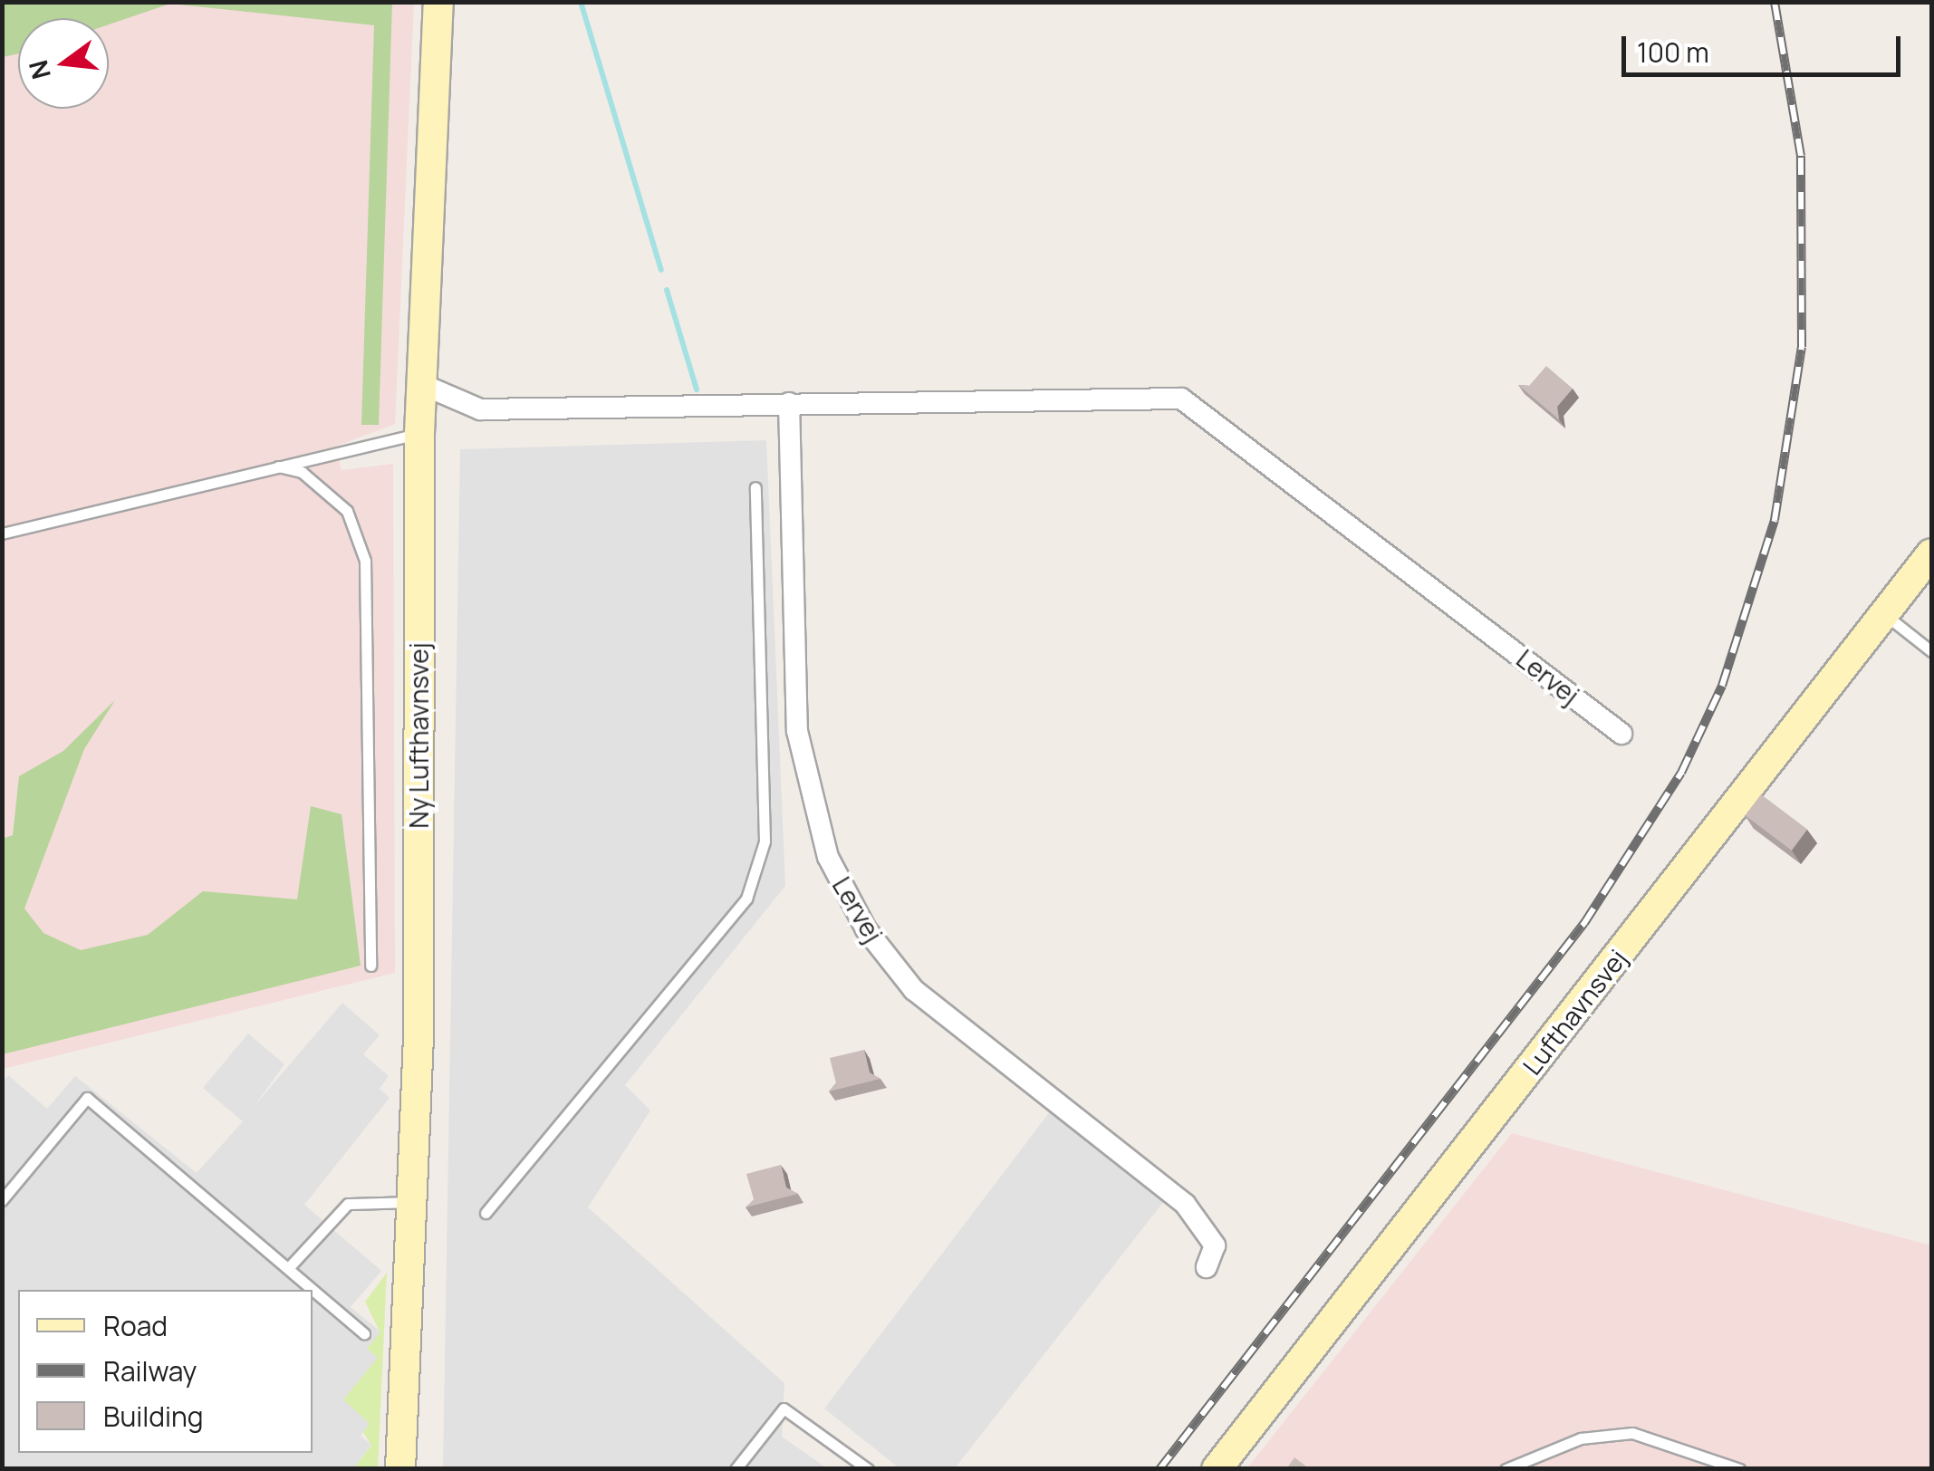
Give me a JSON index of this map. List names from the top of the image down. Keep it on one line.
{"streets":{"street":["Lervej","Ny Lufthavnsvej","Lufthavnsvej"]},"crossings":[["Lervej","Ny Lufthavnsvej"]],"legend":["Road","Railway","Building"],"scale_bar":"100 m","north":"left"}
